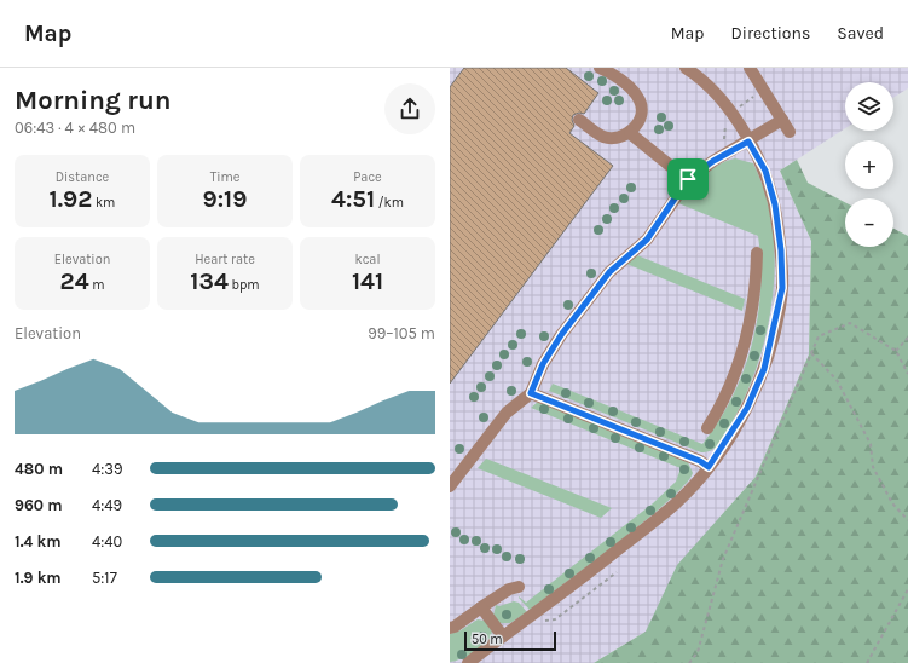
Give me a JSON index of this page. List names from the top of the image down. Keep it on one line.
{"scale_bar":"50 m","page":{"header":"Map","nav":["Map","Directions","Saved"],"heading":["Morning run","06:43 · 4 × 480 m"],"map_buttons":["+","−"],"stats":[["Distance","1.92 km"],["Time","9:19"],["Pace","4:51 /km"],["Elevation","24 m"],["Heart rate","134 bpm"],["kcal","141"]],"chart":["Elevation","99–105 m"],"list":[{"name":"480 m","note":"4:39"},{"name":"960 m","note":"4:49"},{"name":"1.4 km","note":"4:40"},{"name":"1.9 km","note":"5:17"}],"scale":"50 m"}}
